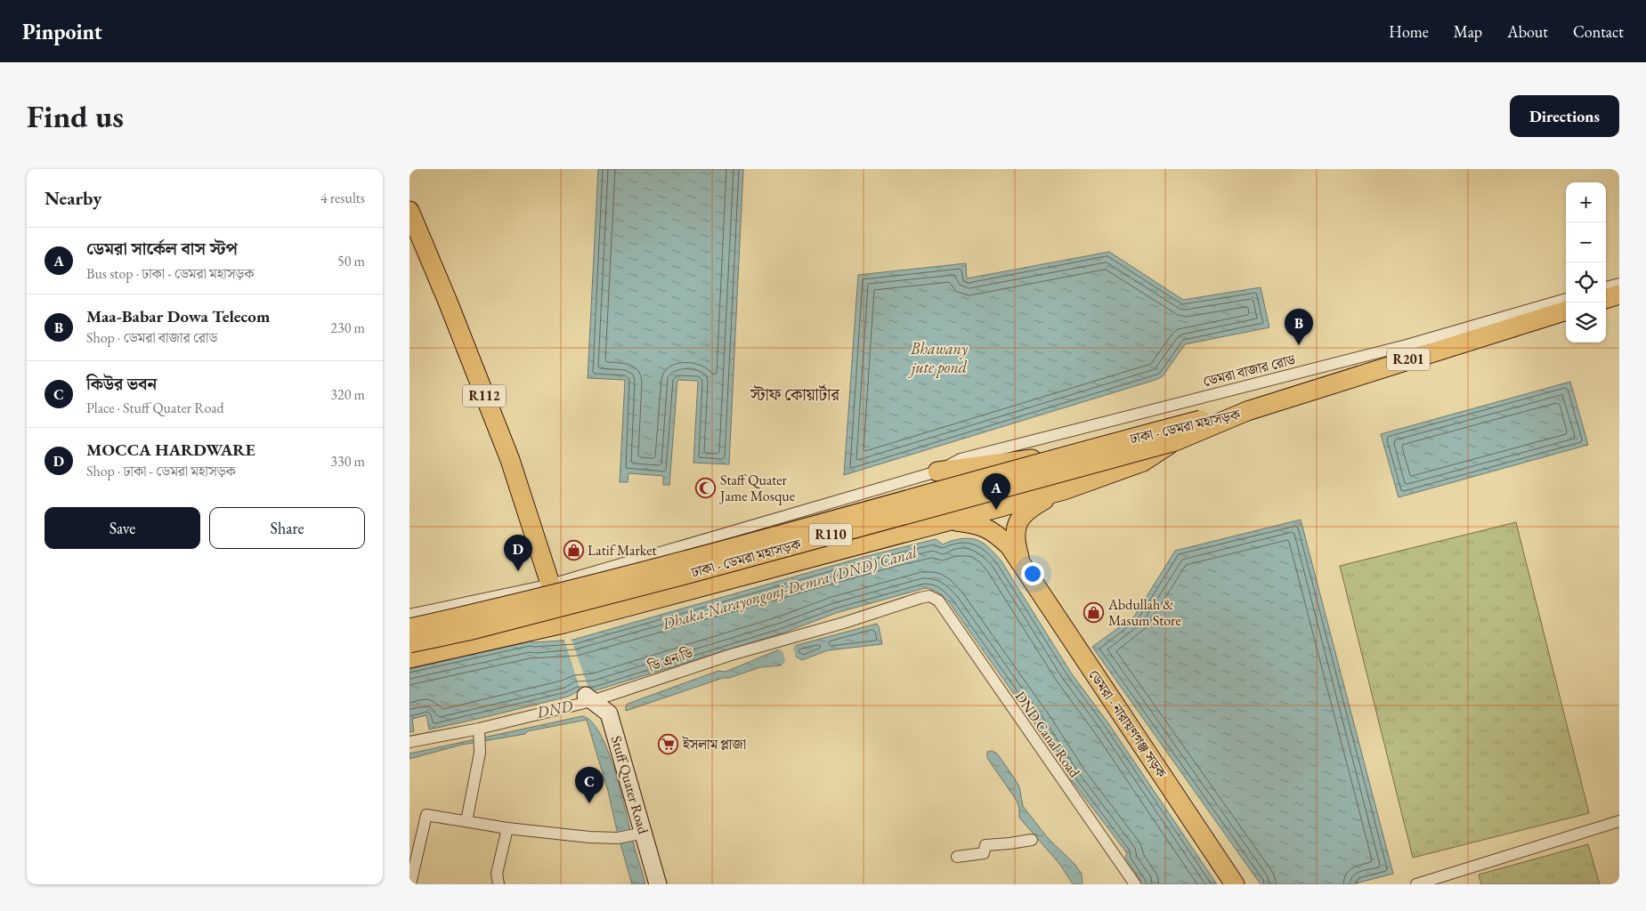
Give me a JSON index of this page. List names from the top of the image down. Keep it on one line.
{"streets":{"main road":["R201","R112","ঢাকা - ডেমরা মহাসড়ক","R110","ডেমরা - নারায়ণগঞ্জ সড়ক"],"street":["ডেমরা বাজার রোড","ডি এন ডি","DND Canal Road","Stuff Quater Road"]},"crossings":[["R201","ঢাকা - ডেমরা মহাসড়ক"],["ডেমরা বাজার রোড","R112"],["ডি এন ডি","DND Canal Road"],["ডি এন ডি","Stuff Quater Road"]],"districts":["স্টাফ কোয়ার্টার"],"water":["Bhawany jute pond","Dhaka-Narayongonj-Demra (DND) Canal","DND"],"places":{"mosque":["Staff Quater Jame Mosque"],"shop":["Latif Market","Abdullah & Masum Store"],"supermarket":["ইসলাম প্লাজা"]},"page":{"header":"Pinpoint","nav":["Home","Map","About","Contact"],"buttons":["Directions",["Save","Share"]],"title":"Find us","heading":["Nearby","4 results"],"map_buttons":["+","−"],"list":[{"mark":"A","name":"ডেমরা সার্কেল বাস স্টপ","note":"Bus stop · ঢাকা - ডেমরা মহাসড়ক","value":"50 m"},{"mark":"B","name":"Maa-Babar Dowa Telecom","note":"Shop · ডেমরা বাজার রোড","value":"230 m"},{"mark":"C","name":"কিউর ভবন","note":"Place · Stuff Quater Road","value":"320 m"},{"mark":"D","name":"MOCCA HARDWARE","note":"Shop · ঢাকা - ডেমরা মহাসড়ক","value":"330 m"}],"pins":["B","A","D","C"]}}
